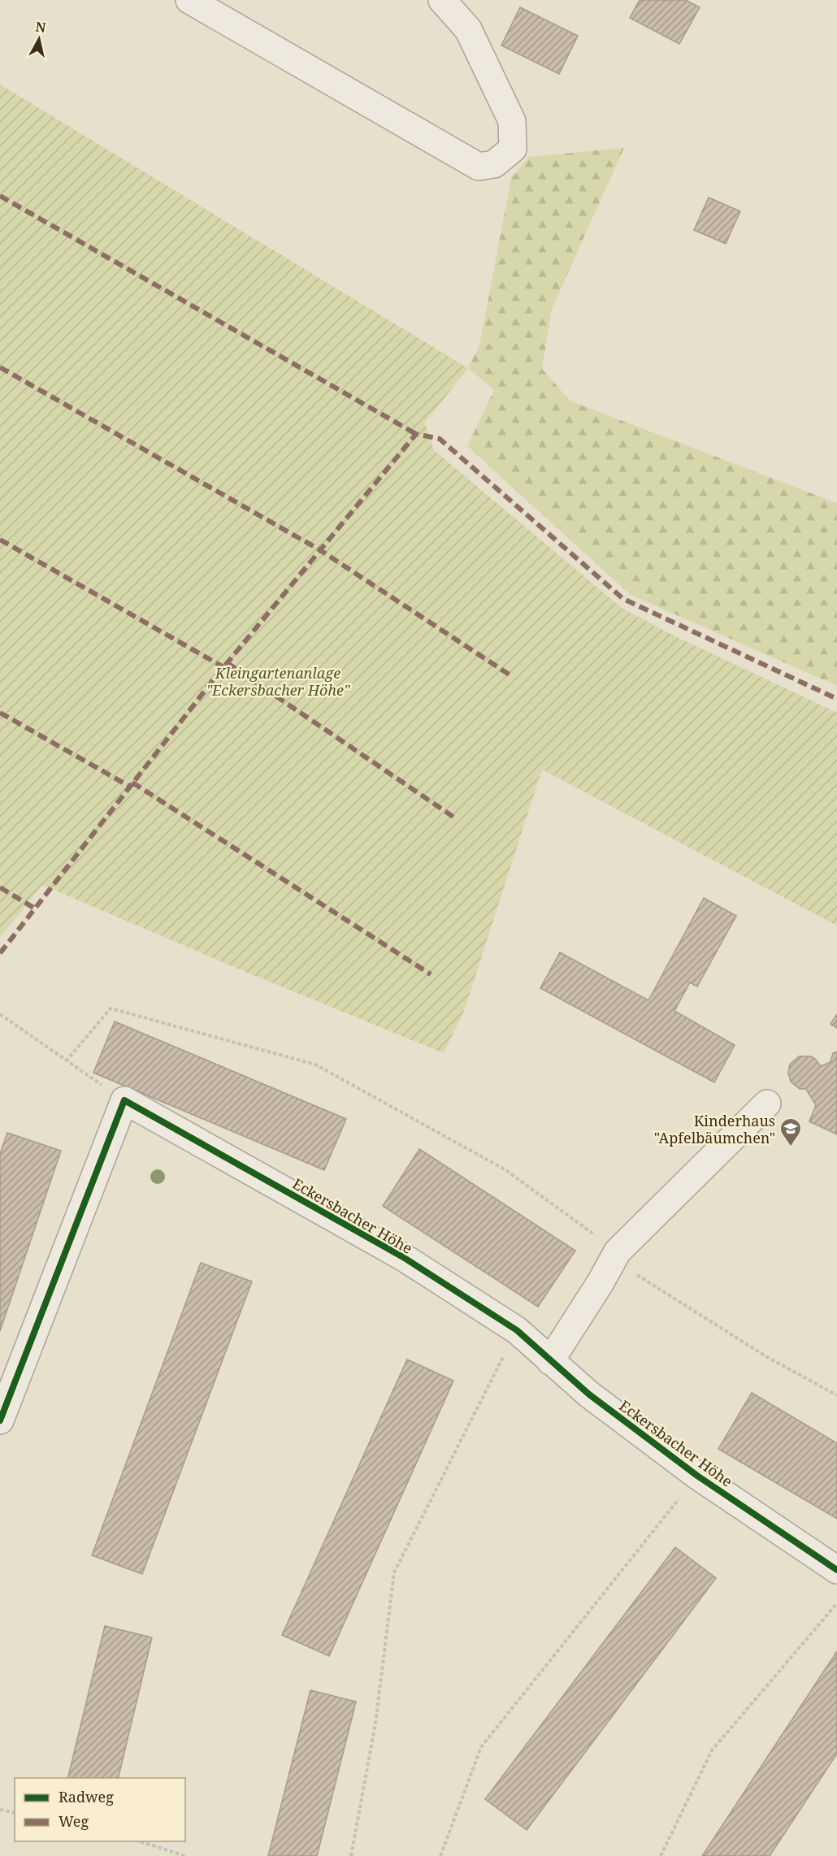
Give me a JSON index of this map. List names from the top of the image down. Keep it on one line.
{"streets":{"street":["Eckersbacher Höhe"]},"parks":["Kleingartenanlage \"Eckersbacher Höhe\""],"places":{"school or university":["Kinderhaus \"Apfelbäumchen\""]},"legend":["Radweg","Weg"],"north":"top"}
